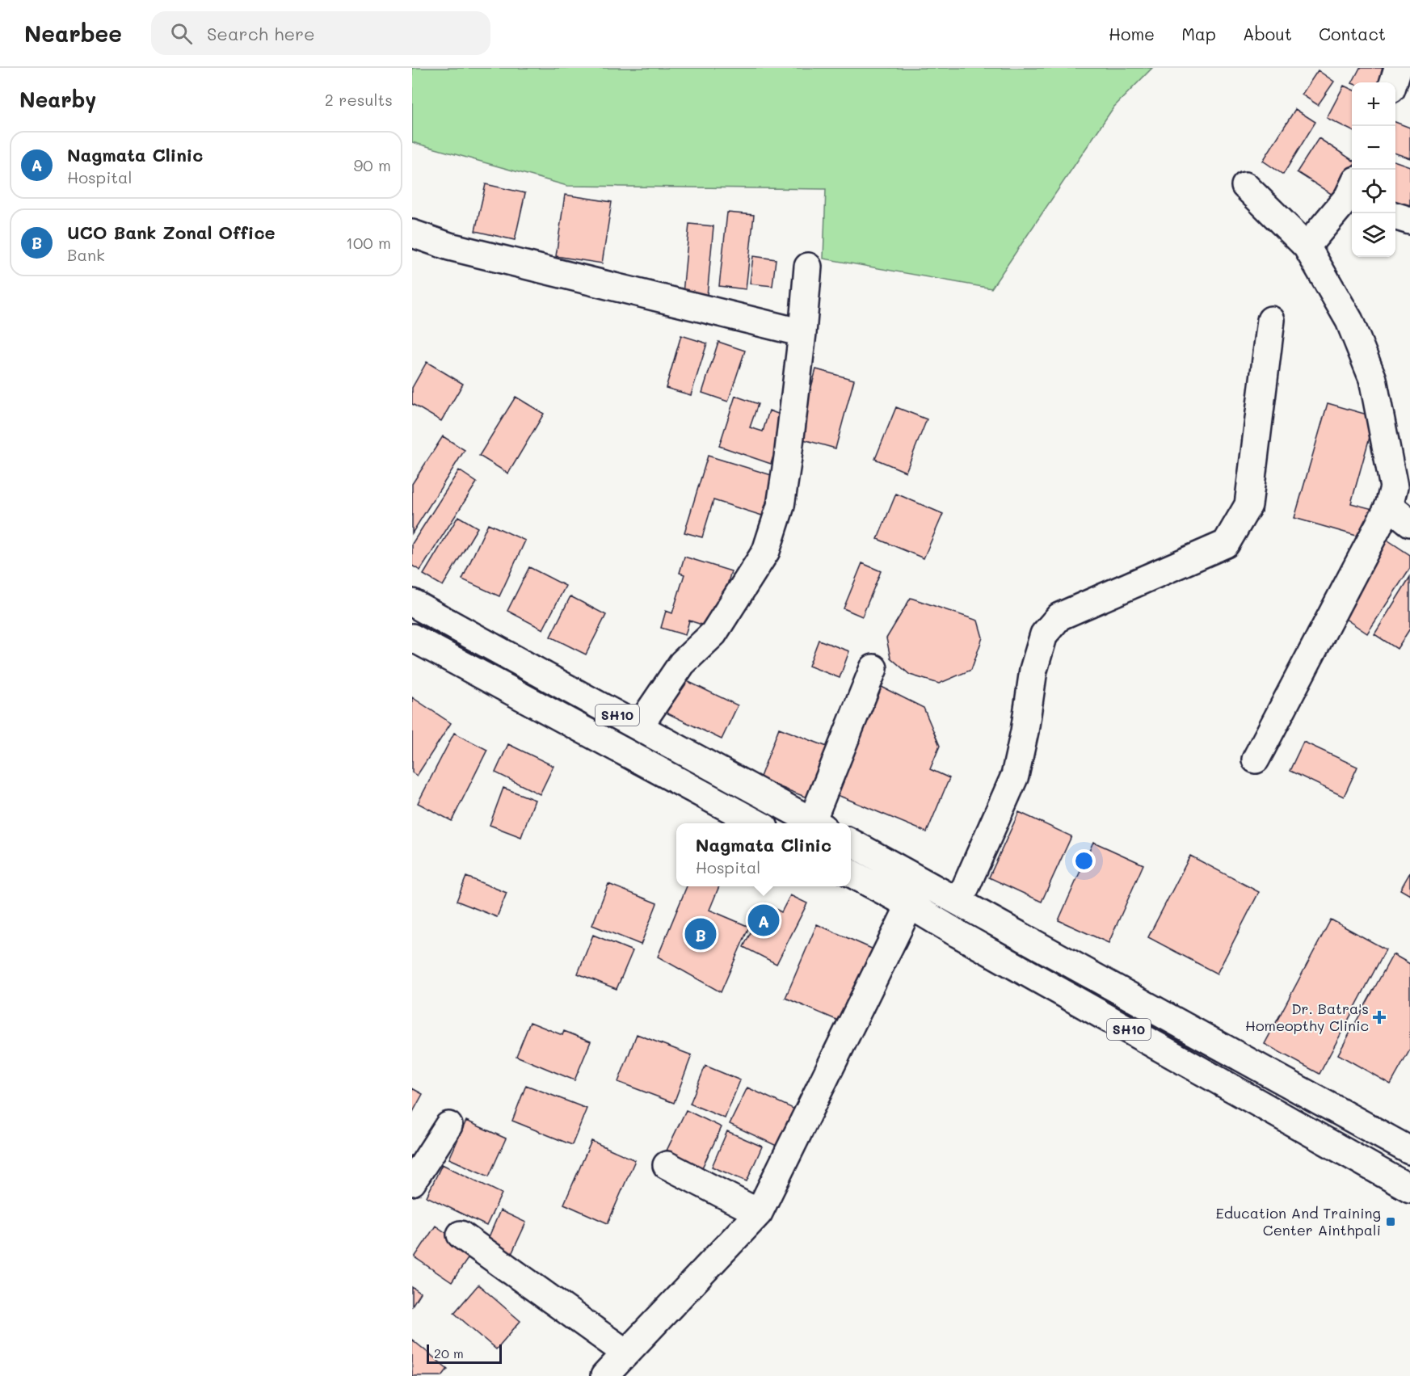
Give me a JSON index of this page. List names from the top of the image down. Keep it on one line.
{"streets":{"street":["SH10"]},"places":{"health":["Dr. Batra's Homeopthy Clinic"],"transit":["Education And Training Center Ainthpali"]},"scale_bar":"20 m","page":{"header":"Nearbee","search":"Search here","nav":["Home","Map","About","Contact"],"heading":["Nearby","2 results"],"map_buttons":["+","−"],"list":[{"mark":"A","name":"Nagmata Clinic","note":"Hospital","value":"90 m"},{"mark":"B","name":"UCO Bank Zonal Office","note":"Bank","value":"100 m"}],"popup":["Nagmata Clinic","Hospital"],"pins":["A","B"],"scale":"20 m"}}
